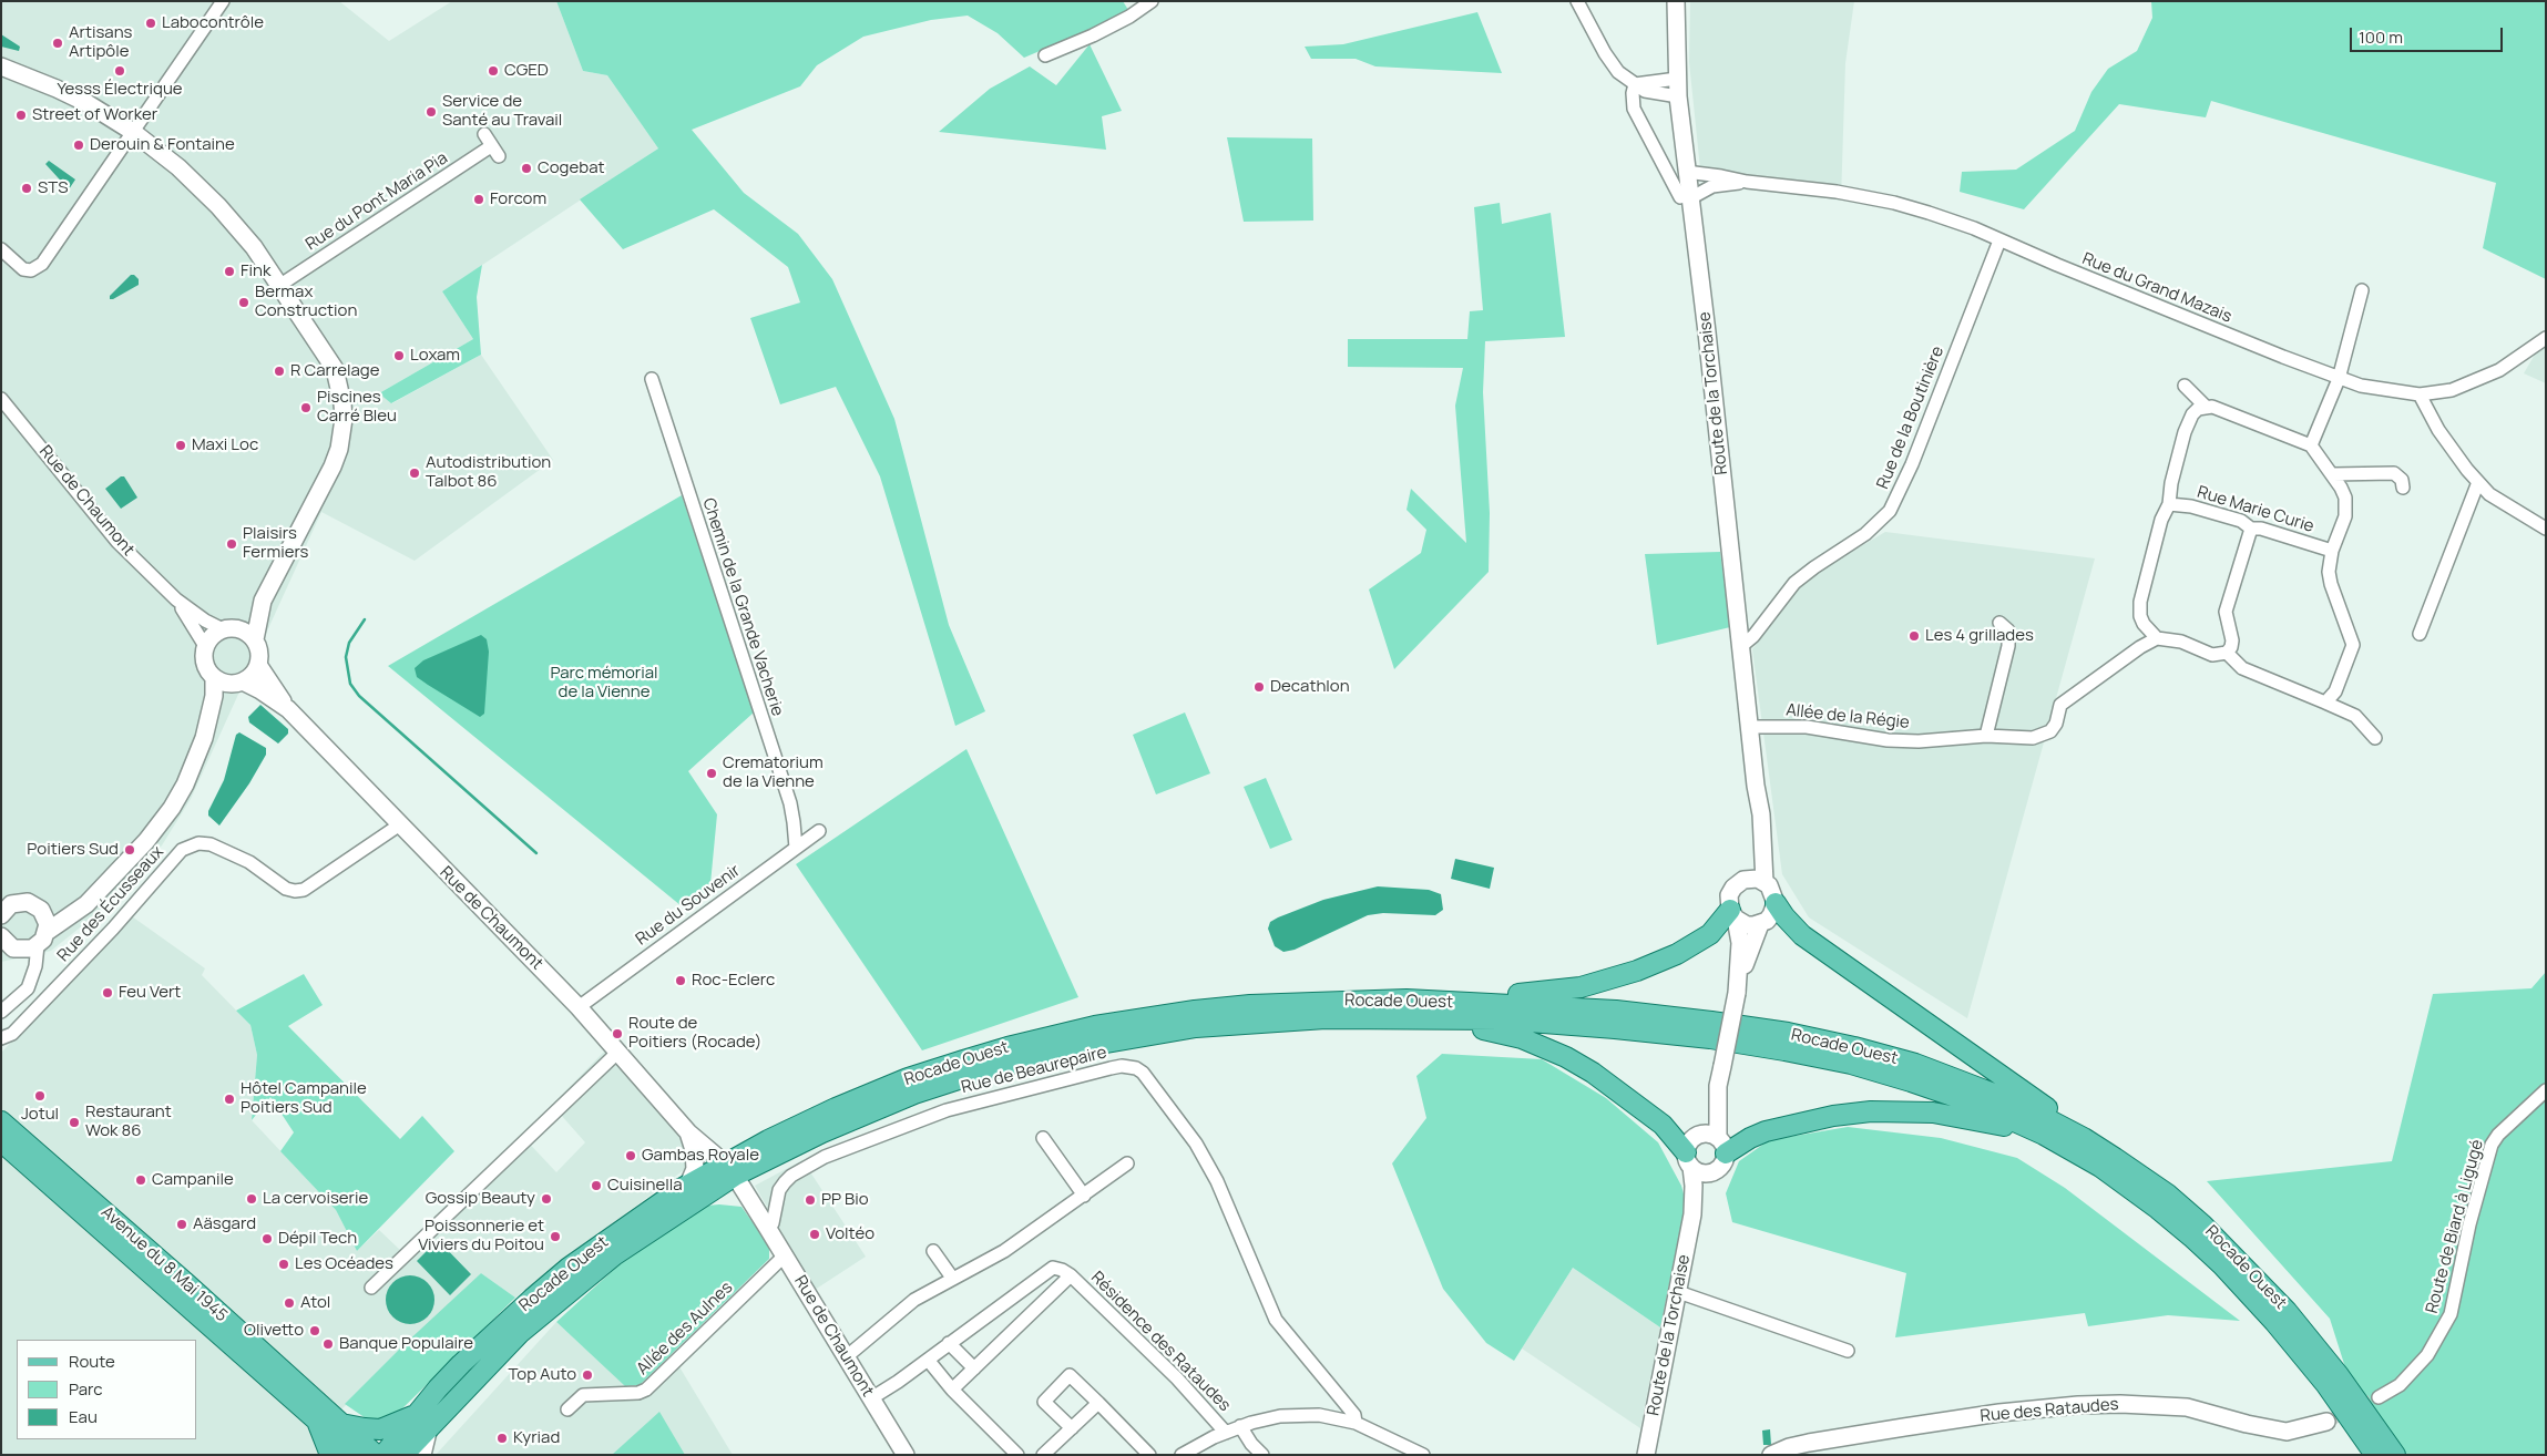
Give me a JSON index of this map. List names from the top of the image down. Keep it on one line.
{"streets":{"main road":["Rocade Ouest","Avenue du 8 Mai 1945"],"street":["Rue du Pont Maria Pia","Rue du Grand Mazais","Route de la Torchaise","Rue de la Boutinière","Rue de Chaumont","Rue Marie Curie","Chemin de la Grande Vacherie","Allée de la Régie","Rue des Écusseaux","Rue du Souvenir","Rue de Beaurepaire","Route de Biard à Ligugé","Allée des Aulnes","Résidence des Rataudes","Rue des Rataudes"]},"crossings":[["Rue du Grand Mazais","Route de la Torchaise"],["Rue du Grand Mazais","Rue de la Boutinière"],["Route de la Torchaise","Rue de la Boutinière"],["Route de la Torchaise","Allée de la Régie"],["Rue de Chaumont","Rue des Écusseaux"],["Rue de Chaumont","Rue du Souvenir"],["Rue de Chaumont","Rocade Ouest"],["Rue de Chaumont","Rue de Beaurepaire"],["Rue de Chaumont","Allée des Aulnes"],["Chemin de la Grande Vacherie","Rue du Souvenir"]],"parks":["Parc mémorial de la Vienne"],"places":["Labocontrôle","Artisans Artipôle","Yesss Électrique","CGED","Service de Santé au Travail","Street of Worker","Derouin & Fontaine","Cogebat","STS","Forcom","Fink","Bermax Construction","Loxam","R Carrelage","Piscines Carré Bleu","Maxi Loc","Autodistribution Talbot 86","Plaisirs Fermiers","Les 4 grillades","Decathlon","Crematorium de la Vienne","Poitiers Sud","Roc-Eclerc","Feu Vert","Route de Poitiers (Rocade)","Jotul","Hôtel Campanile Poitiers Sud","Restaurant Wok 86","Gambas Royale","Campanile","Cuisinella","La cervoiserie","Gossip Beauty","PP Bio","Aäsgard","Voltéo","Poissonnerie et Viviers du Poitou","Dépil Tech","Les Océades","Atol","Olivetto","Banque Populaire","Top Auto","Kyriad"],"legend":["Route","Parc","Eau"],"scale_bar":"100 m"}
